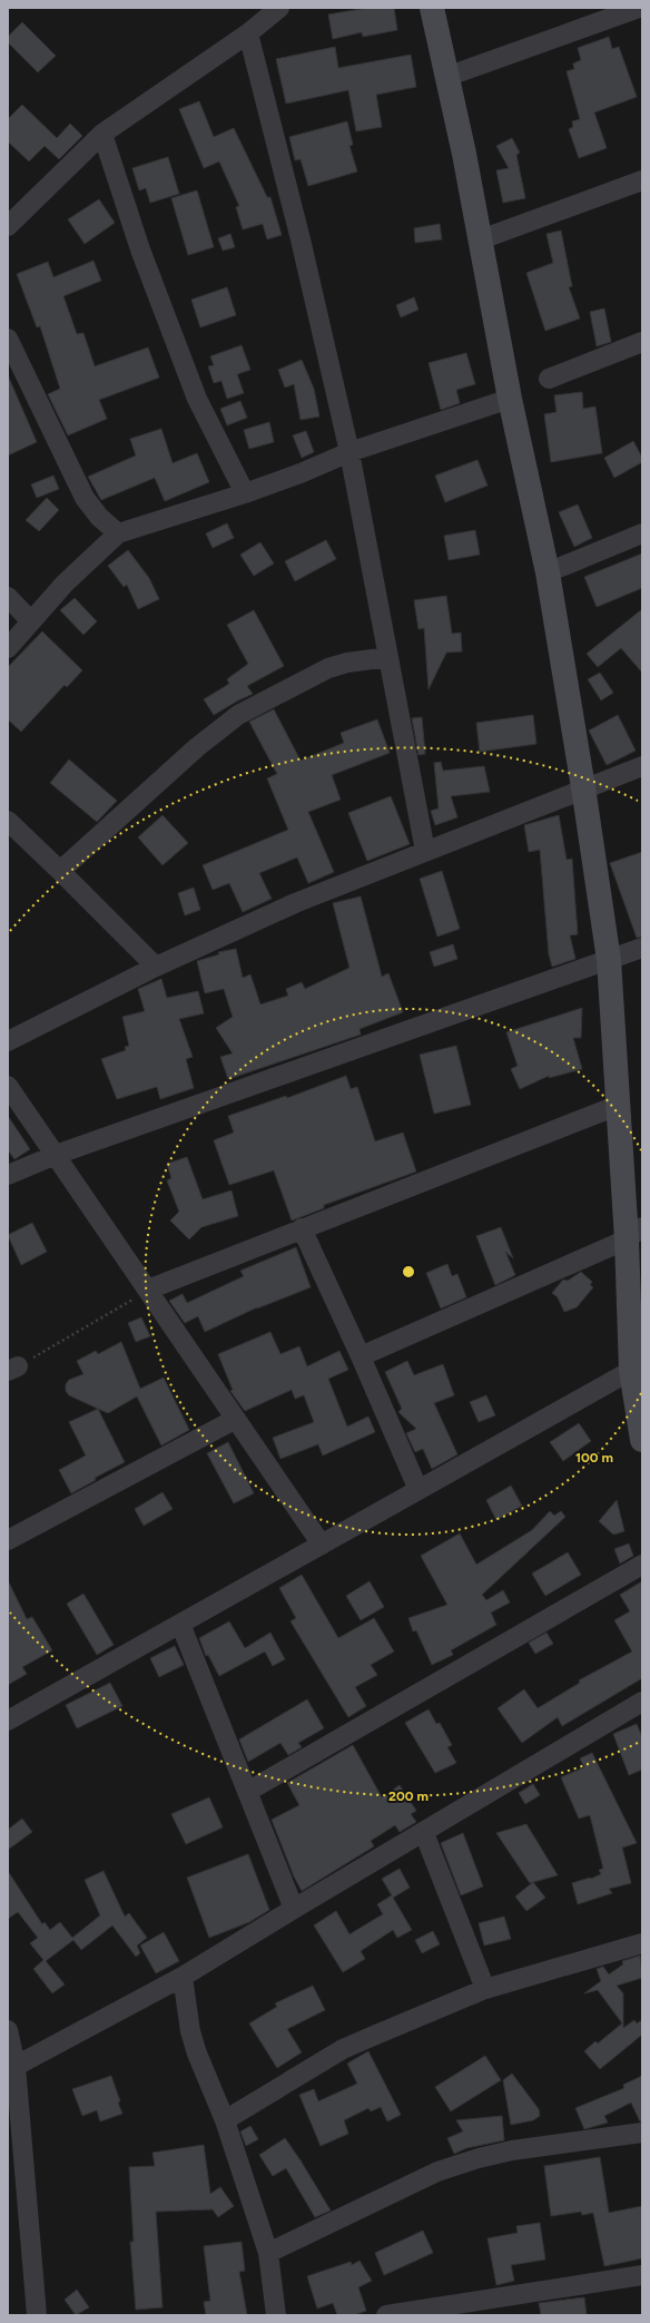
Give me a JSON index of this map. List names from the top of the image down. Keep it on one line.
{"rings":["100 m","200 m"]}
